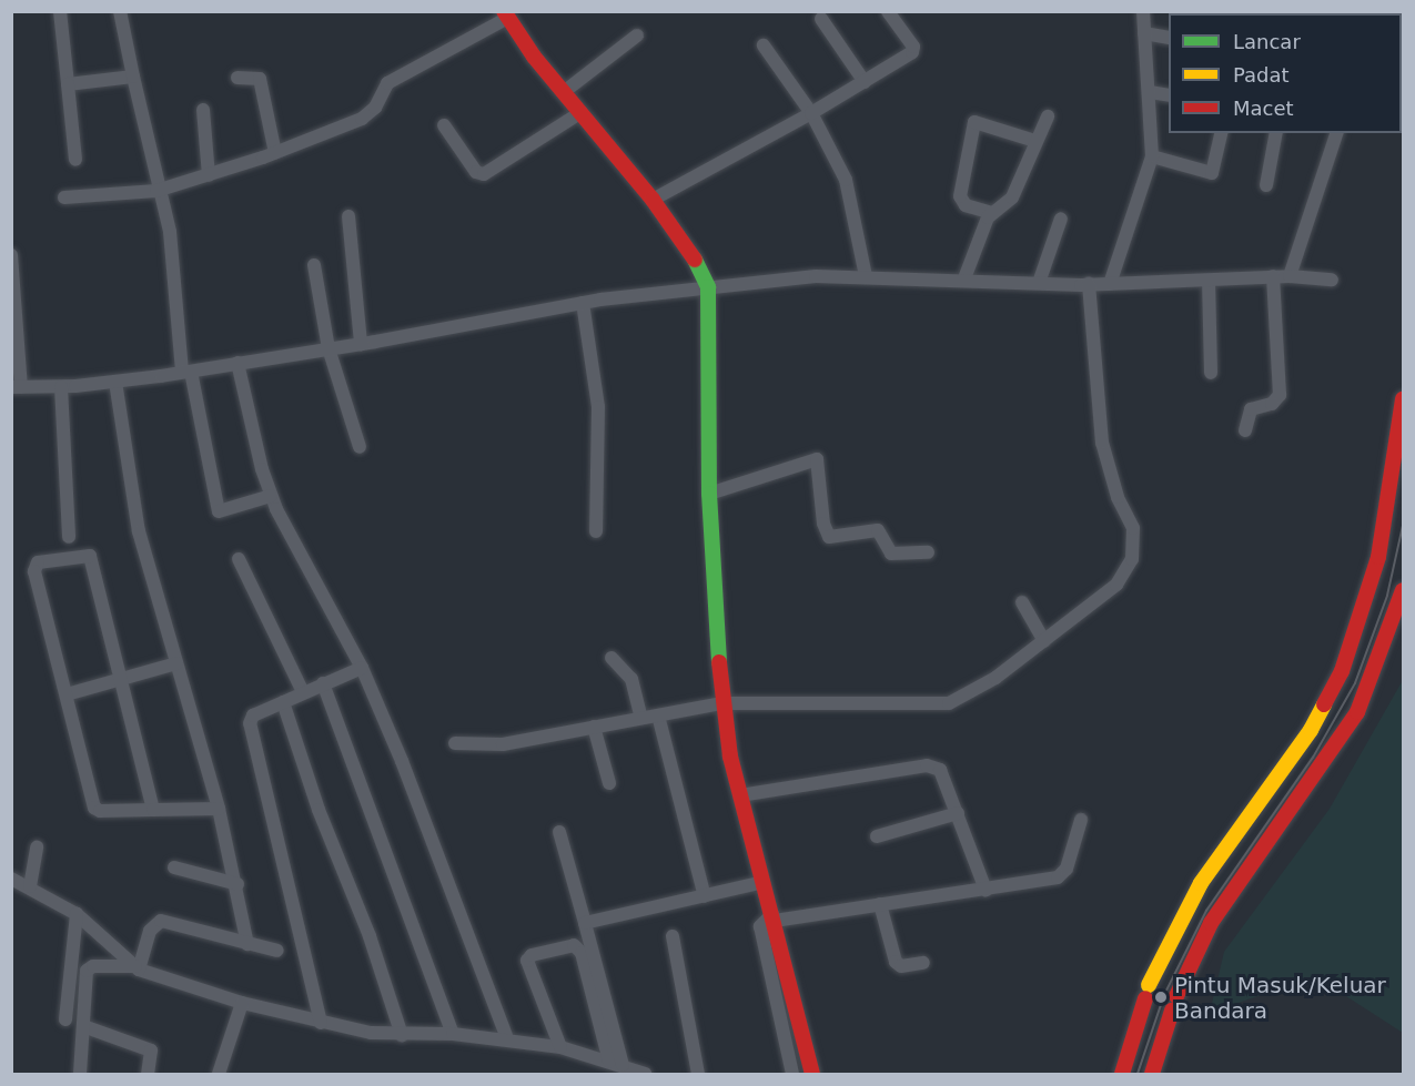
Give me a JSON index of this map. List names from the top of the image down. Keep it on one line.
{"places":["Pintu Masuk/Keluar Bandara"],"legend":["Lancar","Padat","Macet"]}
